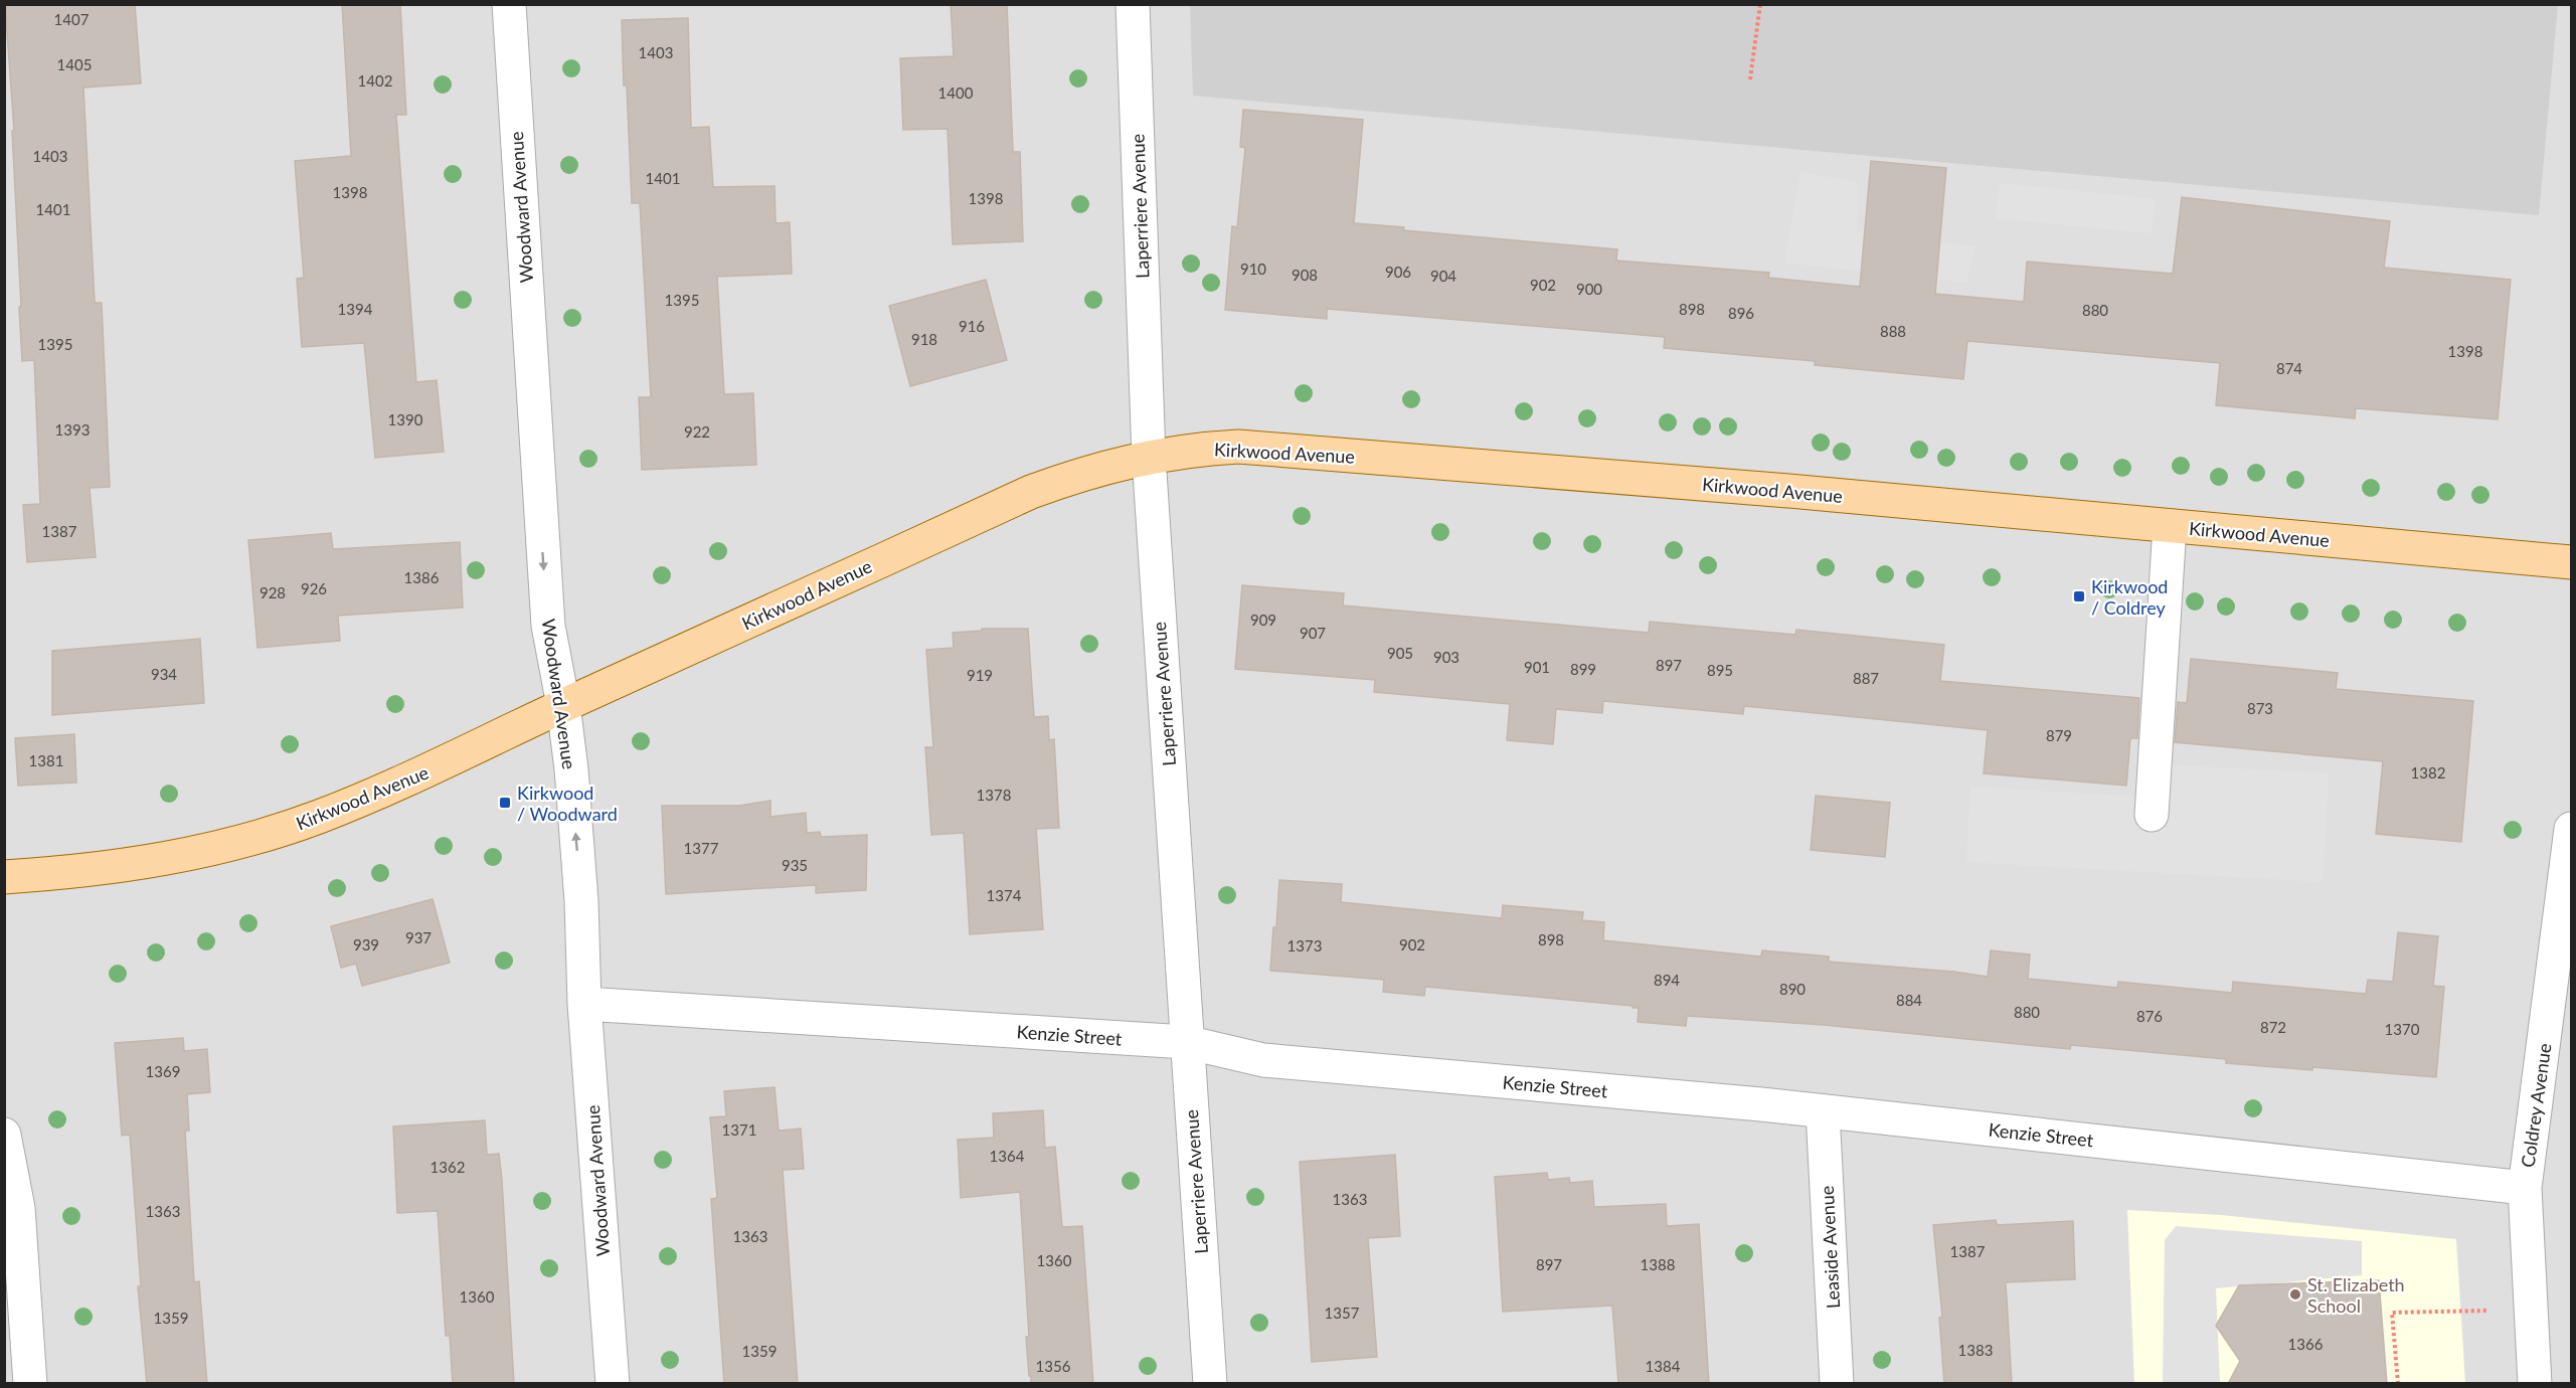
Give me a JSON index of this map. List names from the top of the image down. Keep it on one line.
{"streets":{"main road":["Kirkwood Avenue"],"street":["Laperriere Avenue","Woodward Avenue","Kenzie Street","Coldrey Avenue","Leaside Avenue"]},"crossings":[["Laperriere Avenue","Kirkwood Avenue"],["Laperriere Avenue","Kenzie Street"],["Woodward Avenue","Kirkwood Avenue"],["Woodward Avenue","Kenzie Street"],["Kenzie Street","Coldrey Avenue"],["Kenzie Street","Leaside Avenue"]],"places":{"transit":["Kirkwood / Coldrey","Kirkwood / Woodward"],"other":["St. Elizabeth School"]},"house_numbers":["1407","1403","1405","1402","1400","1403","1401","1398","1398","1401","910","906","908","904","902","900","1395","1394","898","880","896","916","888","918","1395","1398","874","1390","1393","922","1387","1386","926","928","909","907","905","903","897","901","899","895","934","919","887","873","879","1381","1382","1378","1377","935","1374","937","898","939","902","1373","894","890","884","880","876","872","1370","1369","1371","1364","1362","1363","1363","1363","1387","1360","897","1388","1360","1357","1359","1366","1383","1359","1356","1384"]}
